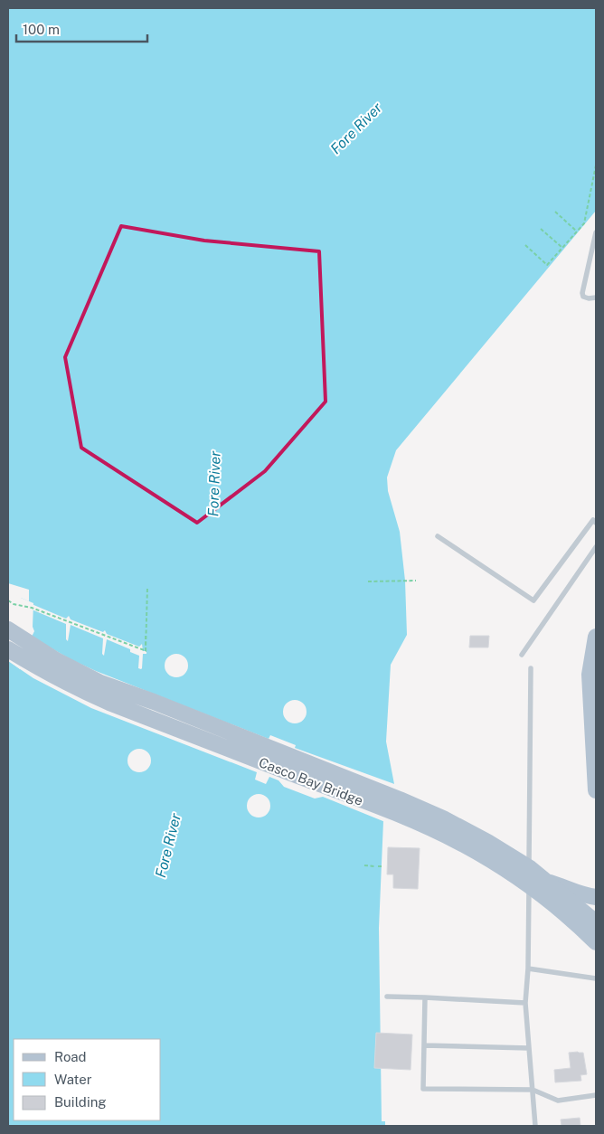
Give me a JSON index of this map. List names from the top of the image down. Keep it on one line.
{"streets":{"main road":["Casco Bay Bridge"]},"water":["Fore River"],"legend":["Road","Water","Building"],"scale_bar":"100 m"}
